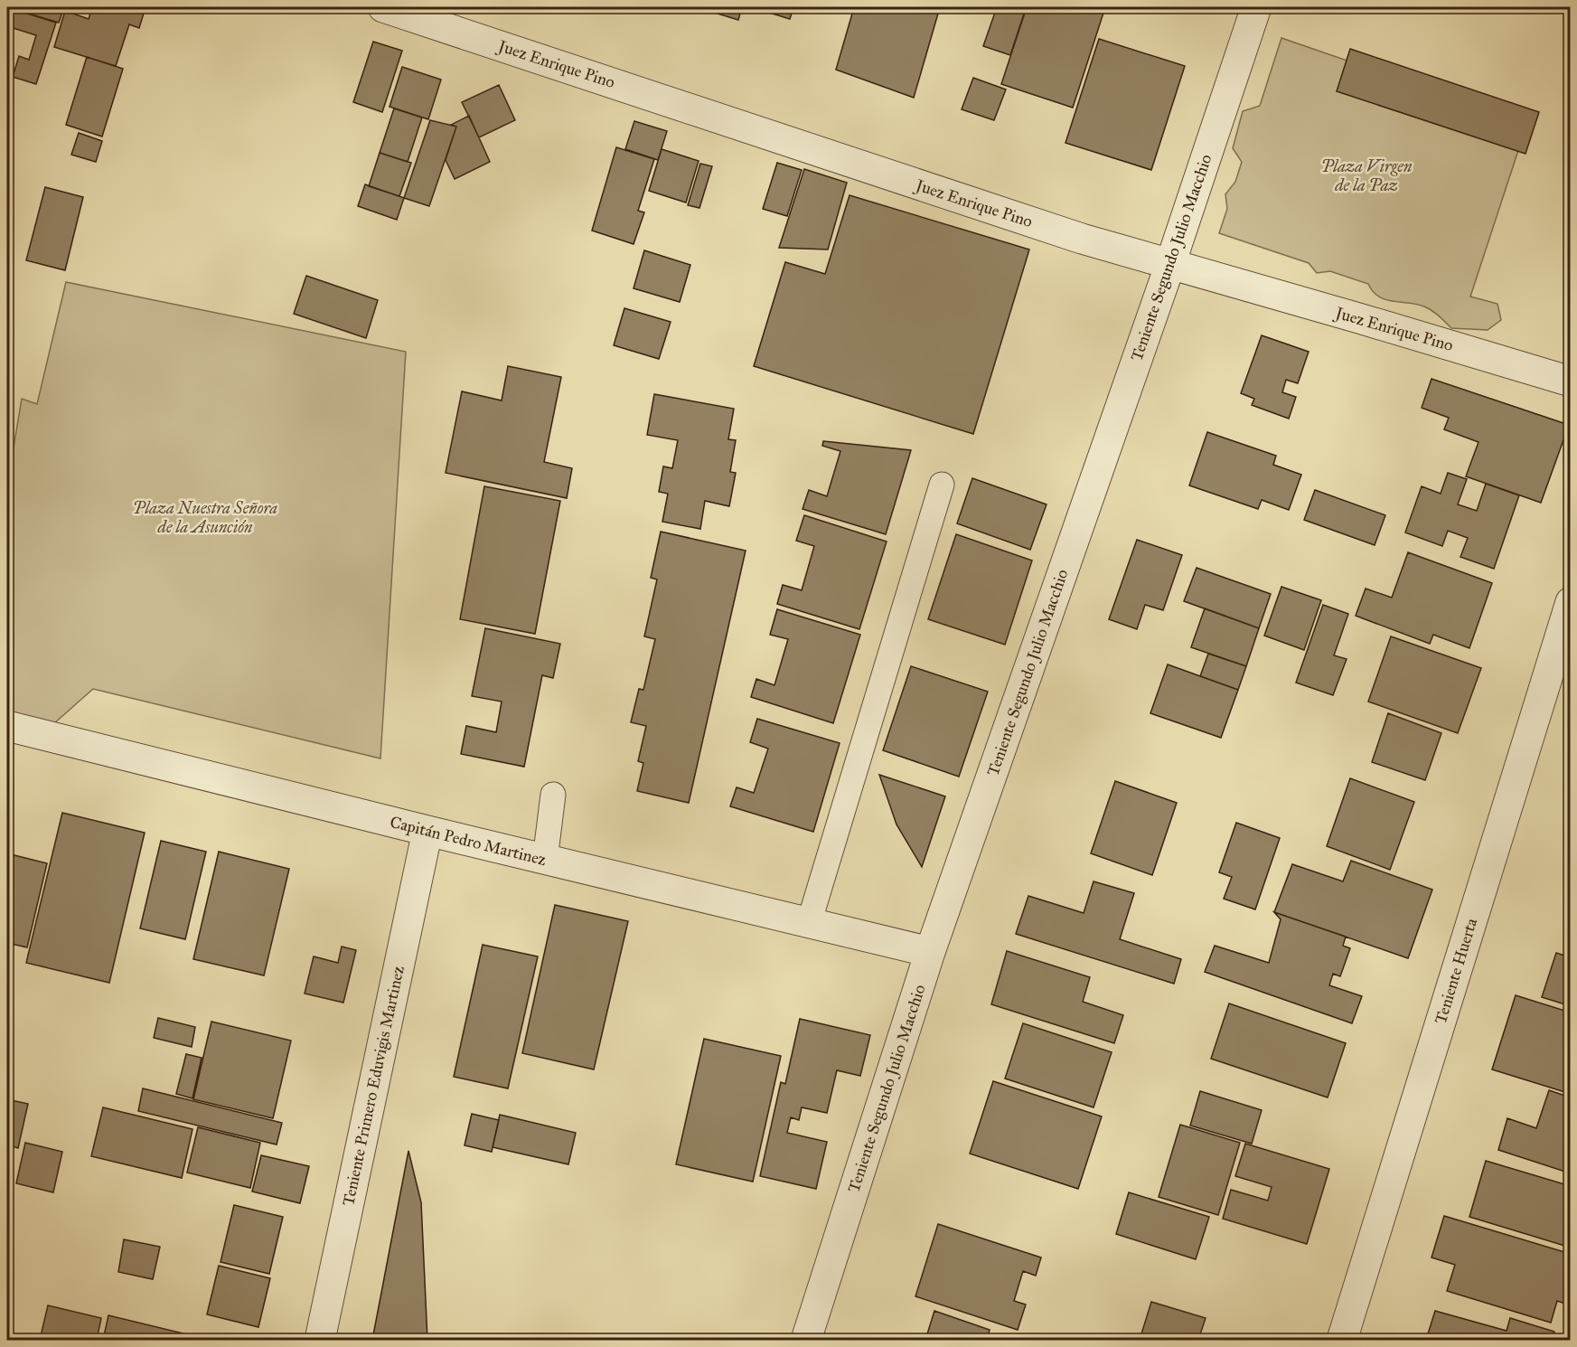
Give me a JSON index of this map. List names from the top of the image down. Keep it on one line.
{"streets":{"street":["Juez Enrique Pino","Teniente Segundo Julio Macchio","Capitán Pedro Martinez","Teniente Huerta","Teniente Primero Eduvigis Martinez"]},"crossings":[["Juez Enrique Pino","Teniente Segundo Julio Macchio"],["Teniente Segundo Julio Macchio","Capitán Pedro Martinez"],["Capitán Pedro Martinez","Teniente Primero Eduvigis Martinez"]],"parks":["Plaza Virgen de la Paz","Plaza Nuestra Señora de la Asunción"]}
